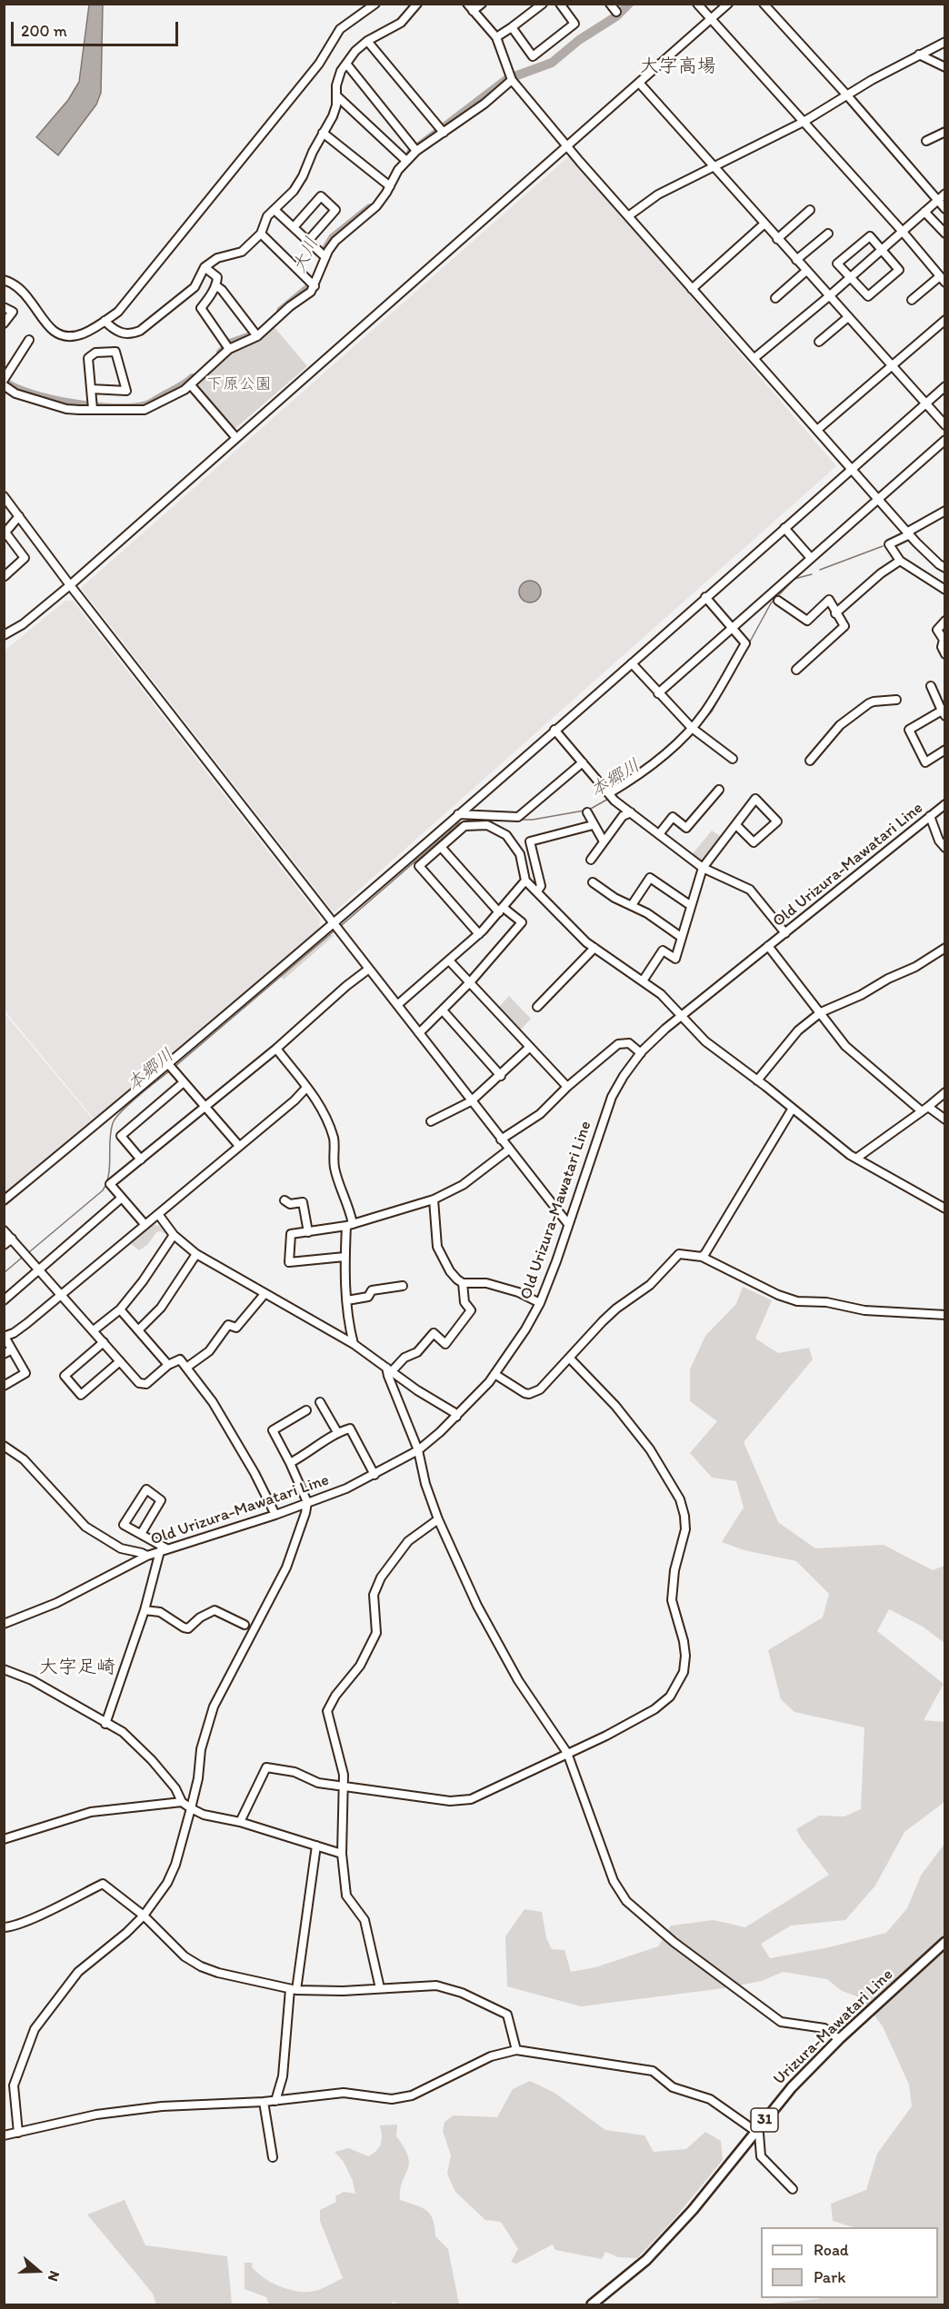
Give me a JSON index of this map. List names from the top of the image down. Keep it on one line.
{"streets":{"main road":["Urizura-Mawatari Line","31"],"street":["Old Urizura-Mawatari Line"]},"districts":["大字高場","大字足崎"],"water":["大川","本郷川"],"parks":["下原公園"],"legend":["Road","Park"],"scale_bar":"200 m","north":"right"}
